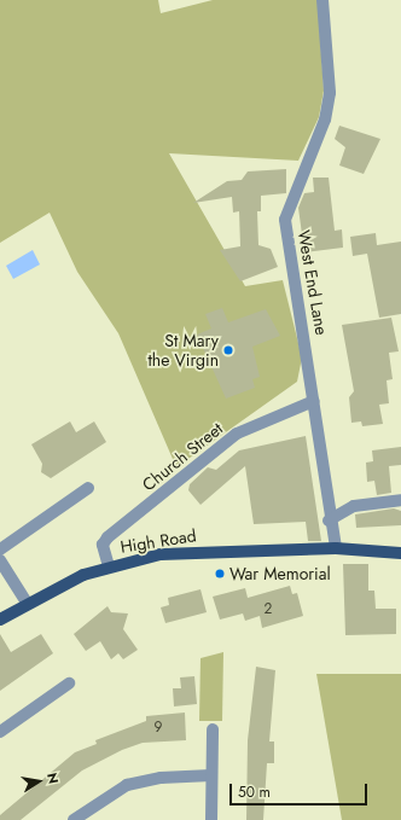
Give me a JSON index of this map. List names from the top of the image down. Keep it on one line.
{"streets":{"main road":["High Road"],"street":["West End Lane","Church Street"]},"crossings":[["West End Lane","Church Street"],["West End Lane","High Road"],["Church Street","High Road"]],"places":["St Mary the Virgin","War Memorial"],"house_numbers":["2","9"],"scale_bar":"50 m","north":"right"}
